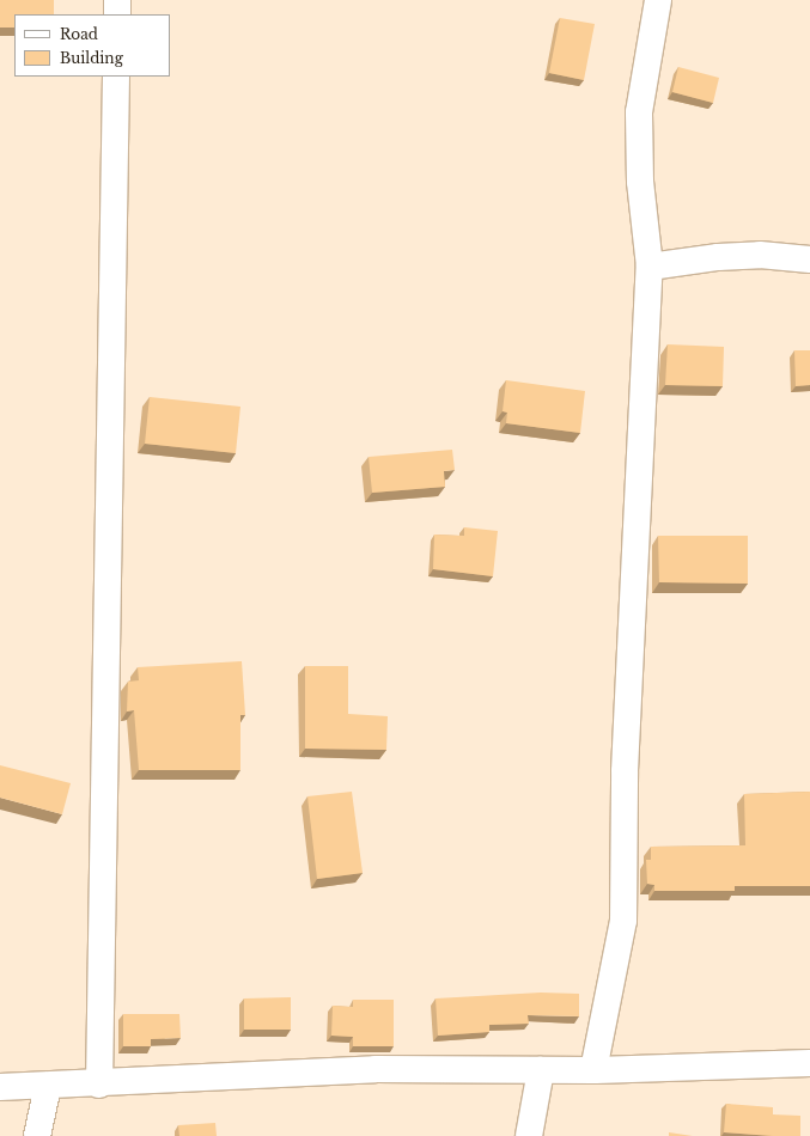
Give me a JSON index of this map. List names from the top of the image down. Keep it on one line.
{"legend":["Road","Building"]}
